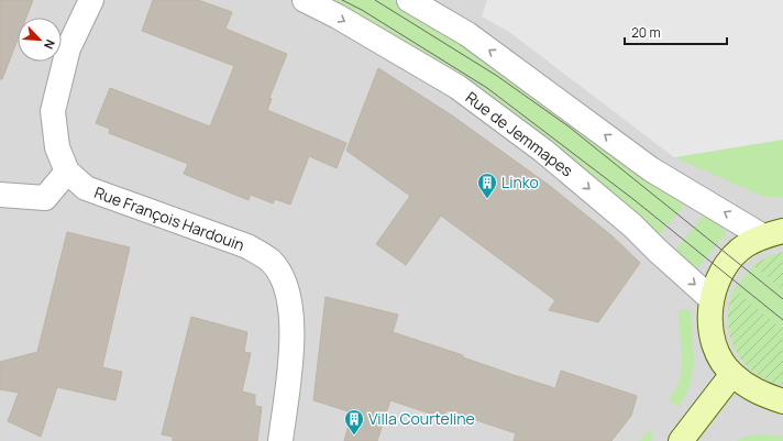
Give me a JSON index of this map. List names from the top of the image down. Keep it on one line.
{"streets":{"street":["Rue de Jemmapes","Rue François Hardouin"]},"places":{"building":["Linko","Villa Courteline"]},"scale_bar":"20 m","north":"bottom right"}
